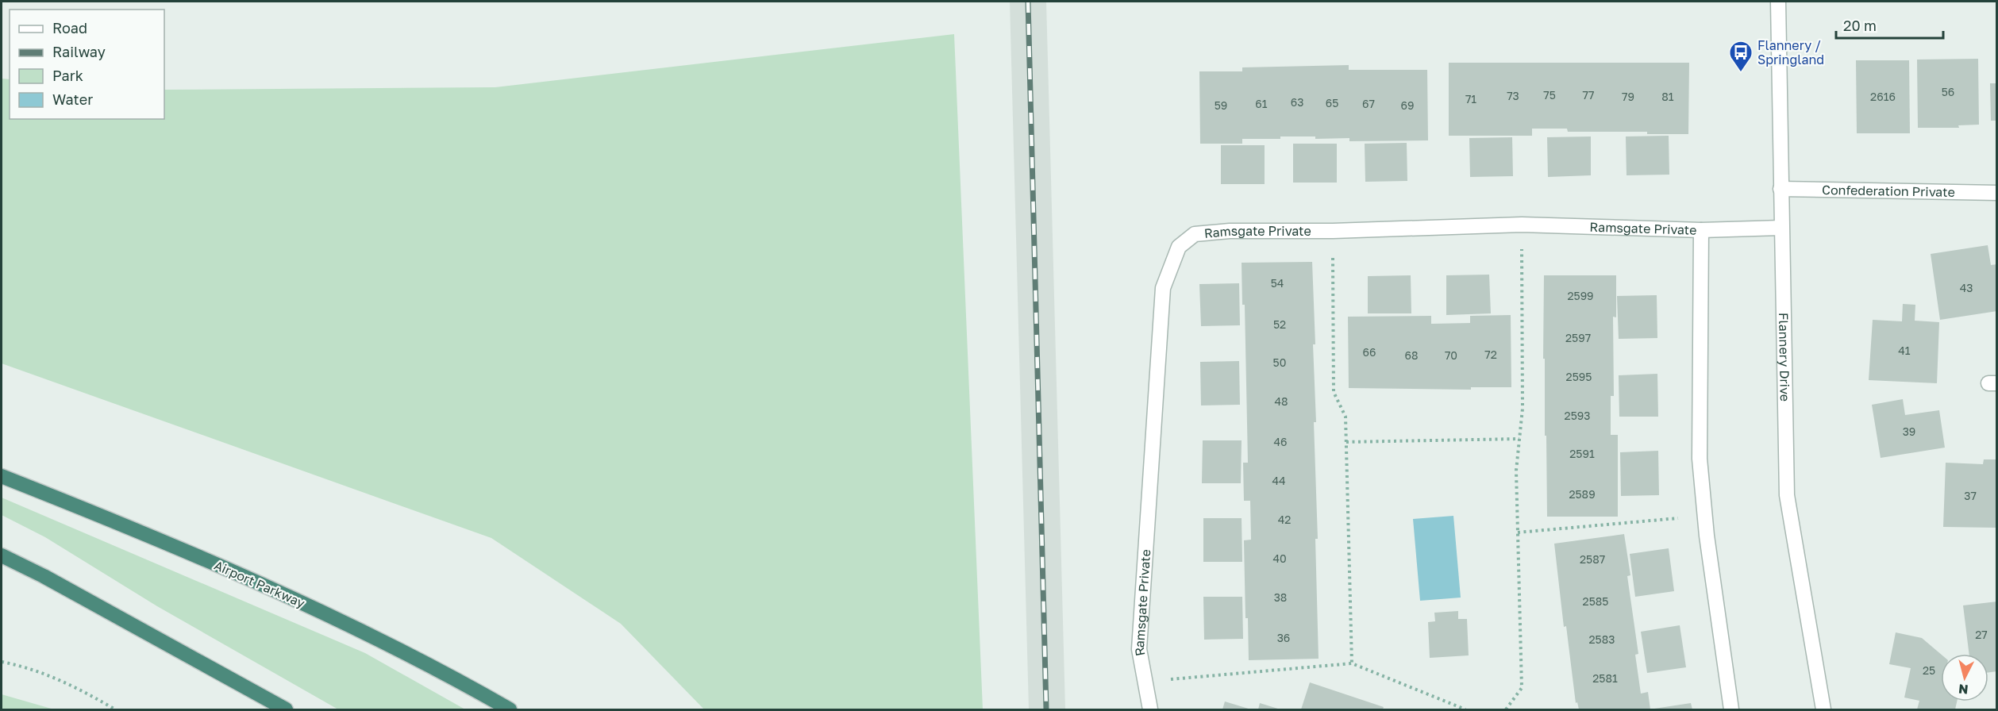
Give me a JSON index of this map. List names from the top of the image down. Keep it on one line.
{"streets":{"highway":["Airport Parkway"],"street":["Confederation Private","Ramsgate Private","Flannery Drive"]},"crossings":[["Confederation Private","Flannery Drive"],["Ramsgate Private","Flannery Drive"]],"places":{"bus stop":["Flannery / Springland"]},"house_numbers":["56","75","77","73","79","81","2616","71","63","65","61","67","59","69","54","43","2599","52","2597","41","66","72","68","70","50","2595","48","2593","39","46","2591","44","2589","37","42","40","2587","38","2585","27","36","2583","25","2581"],"legend":["Road","Railway","Park","Water"],"scale_bar":"20 m","north":"bottom"}
